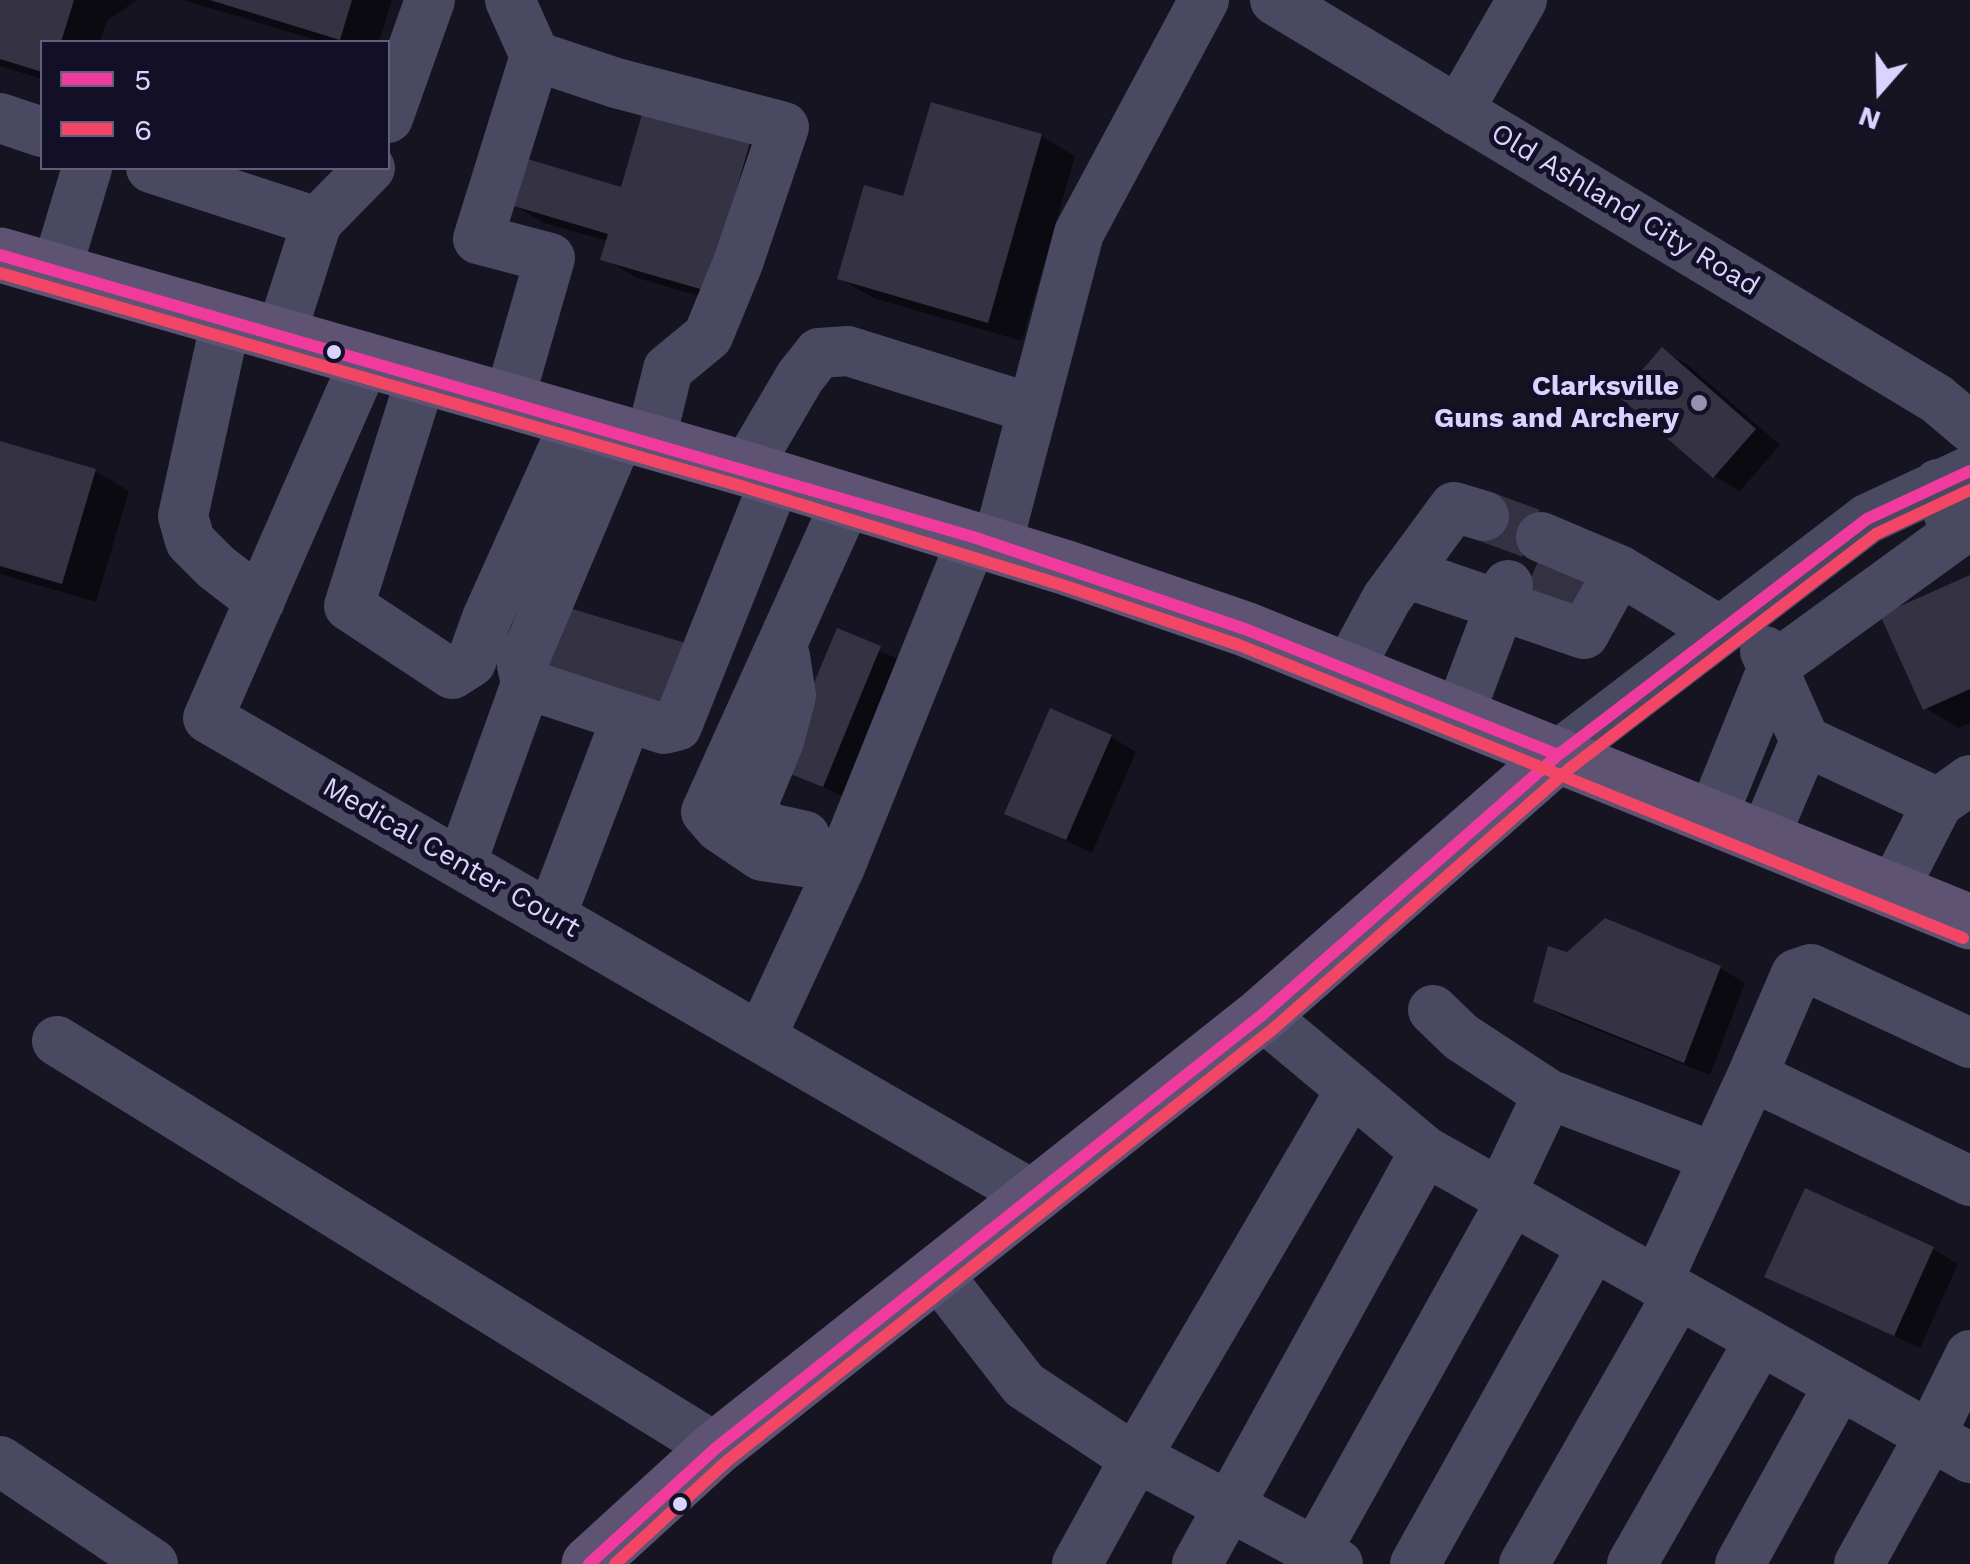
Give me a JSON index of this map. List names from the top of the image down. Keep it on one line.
{"streets":{"street":["Old Ashland City Road","Medical Center Court"]},"places":["Clarksville Guns and Archery"],"lines":["transit line 5","transit line 6"],"legend":["5","6"],"north":"bottom"}
